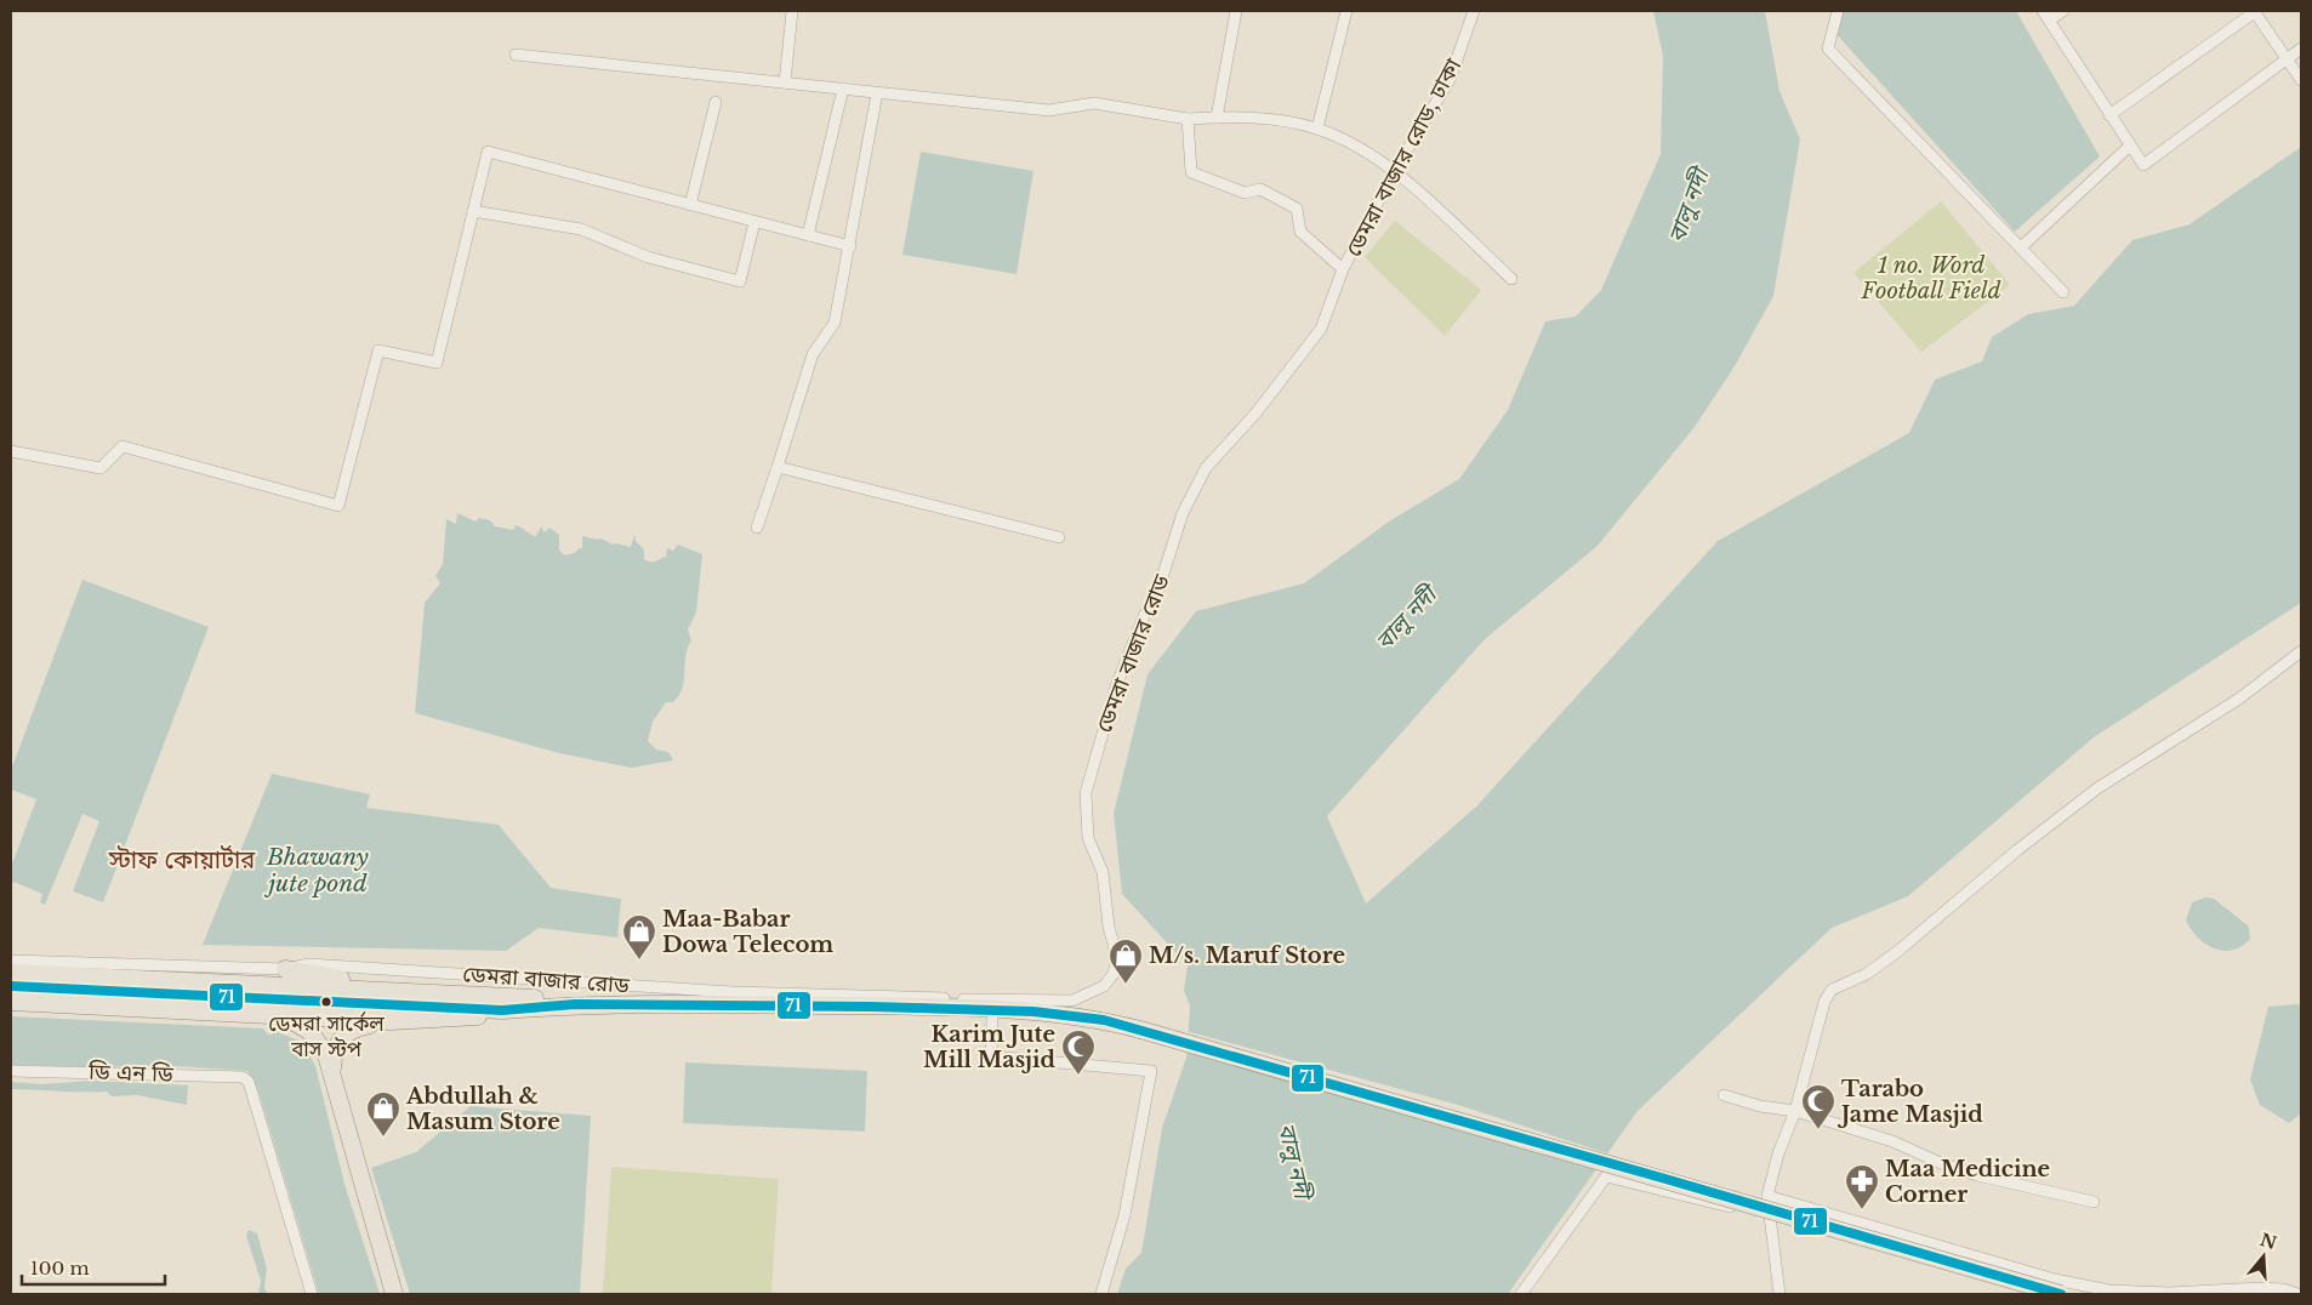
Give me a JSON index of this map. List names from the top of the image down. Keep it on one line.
{"streets":{"street":["ডেমরা বাজার রোড, ঢাকা","ডেমরা বাজার রোড","ডি এন ডি"]},"crossings":[["ডেমরা বাজার রোড, ঢাকা","ডেমরা বাজার রোড"]],"districts":["স্টাফ কোয়ার্টার"],"water":["বালু নদী","Bhawany jute pond"],"parks":["1 no. Word Football Field"],"places":{"shop":["Maa-Babar Dowa Telecom","M/s. Maruf Store","Abdullah & Masum Store"],"other":["ডেমরা সার্কেল বাস স্টপ"],"mosque":["Karim Jute Mill Masjid","Tarabo Jame Masjid"],"pharmacy":["Maa Medicine Corner"]},"lines":["transit line 71"],"scale_bar":"100 m","north":"top"}
